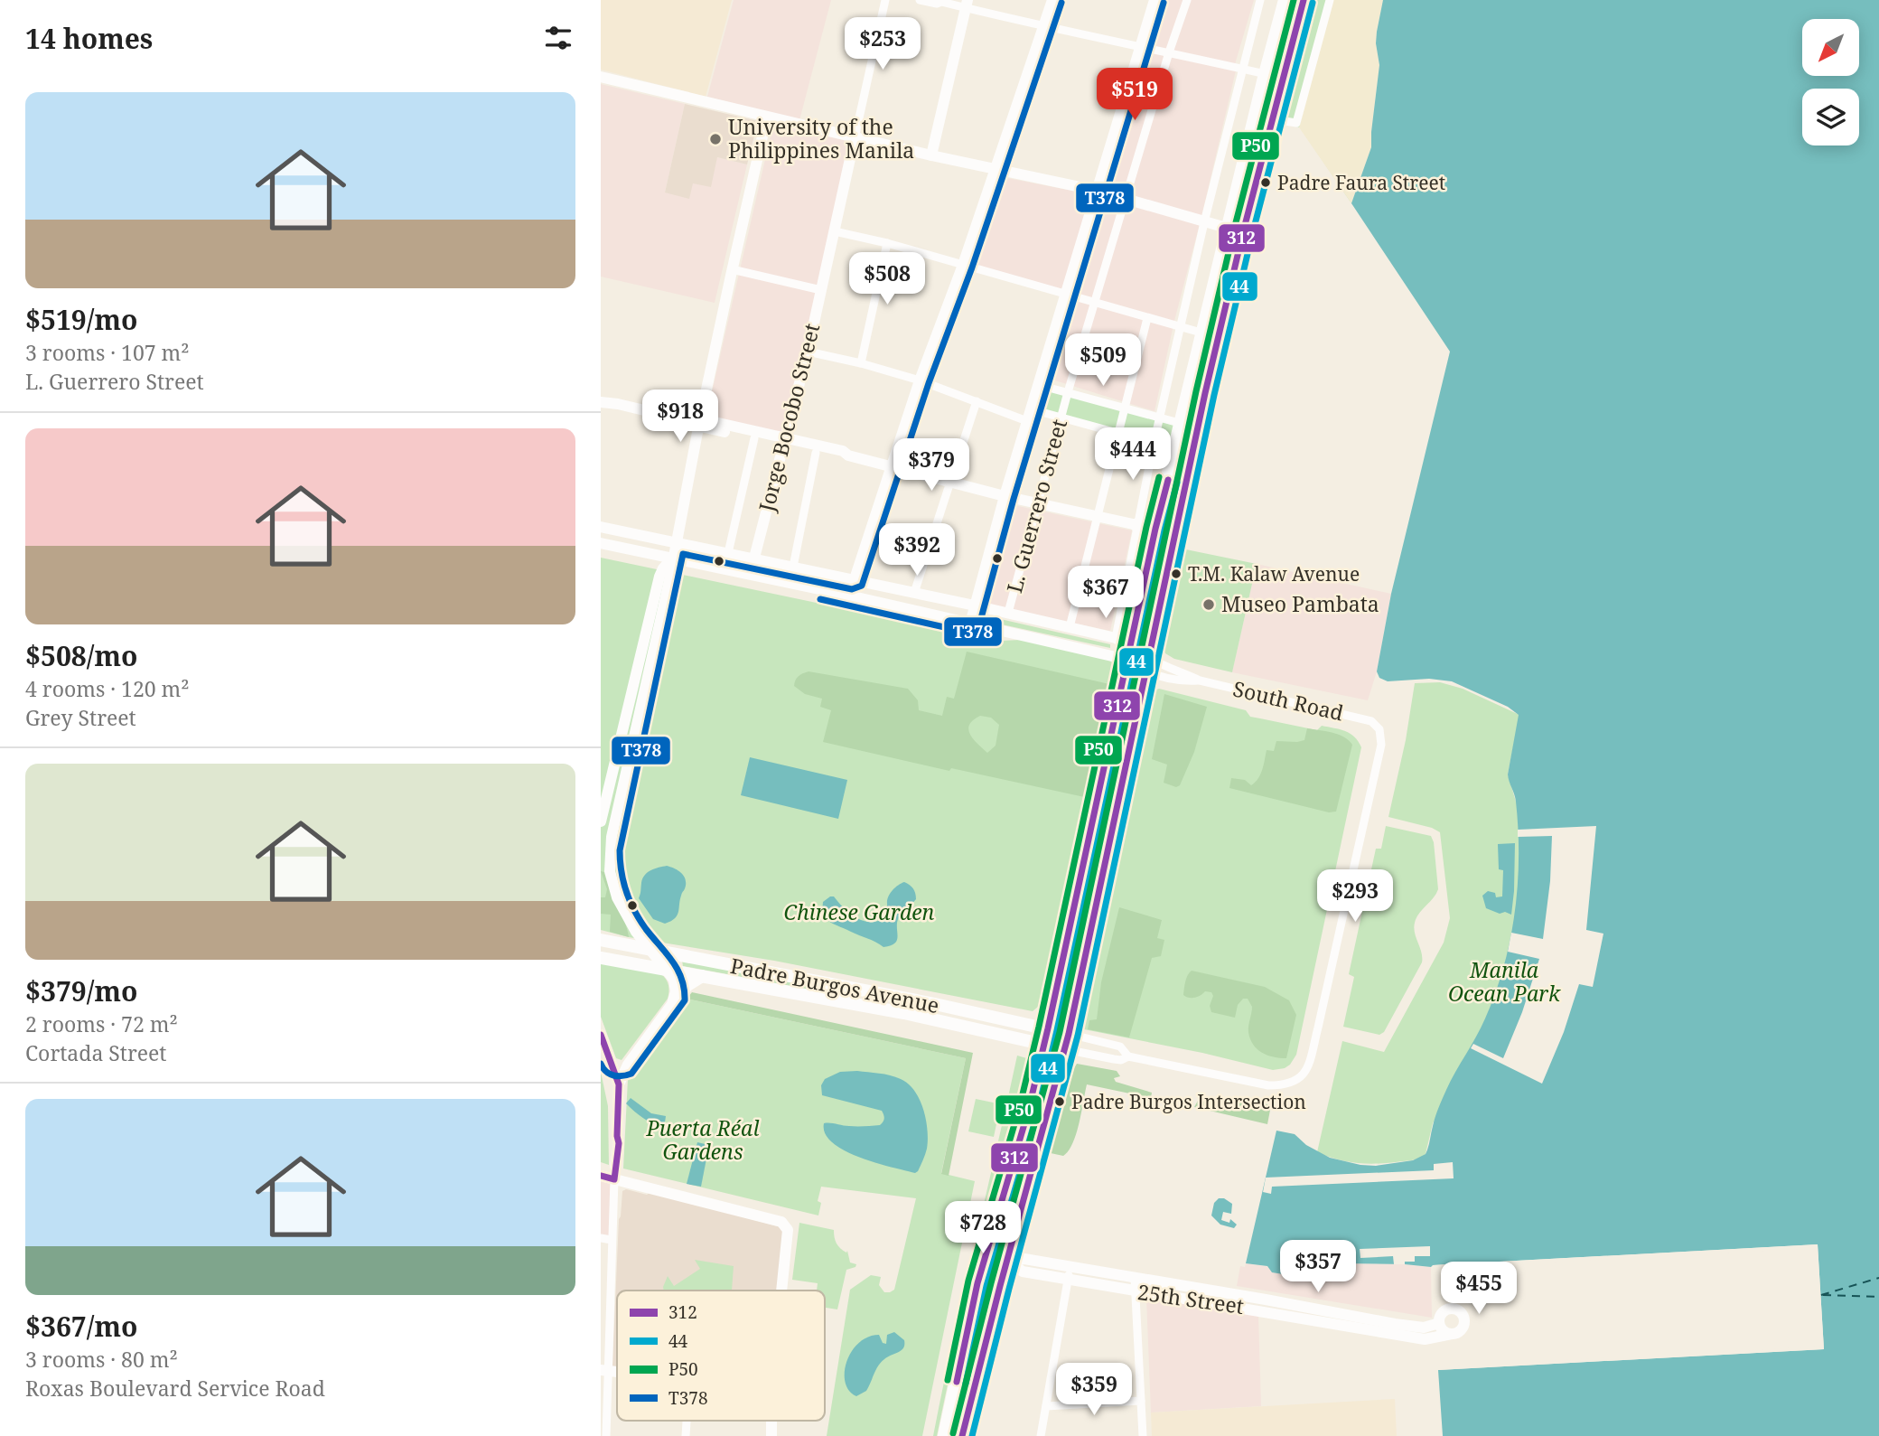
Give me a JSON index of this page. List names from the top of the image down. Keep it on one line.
{"streets":{"main road":["Padre Burgos Avenue"],"street":["Jorge Bocobo Street","L. Guerrero Street","South Road","25th Street"]},"parks":["Chinese Garden","Manila Ocean Park","Puerta Réal Gardens"],"places":["University of the Philippines Manila","Padre Faura Street","T.M. Kalaw Avenue","Museo Pambata","Padre Burgos Intersection"],"lines":["transit line 312","transit line P50","transit line 44","transit line T378"],"legend":["312","44","P50","T378"],"north":"bottom left","page":{"heading":"14 homes","price":["$253","$519","$508","$509","$918","$444","$379","$392","$367","$293","$728","$357","$455","$359"],"list":[{"name":"$519/mo","note":"3 rooms · 107 m² · L. Guerrero Street"},{"name":"$508/mo","note":"4 rooms · 120 m² · Grey Street"},{"name":"$379/mo","note":"2 rooms · 72 m² · Cortada Street"},{"name":"$367/mo","note":"3 rooms · 80 m² · Roxas Boulevard Service Road"}]}}
